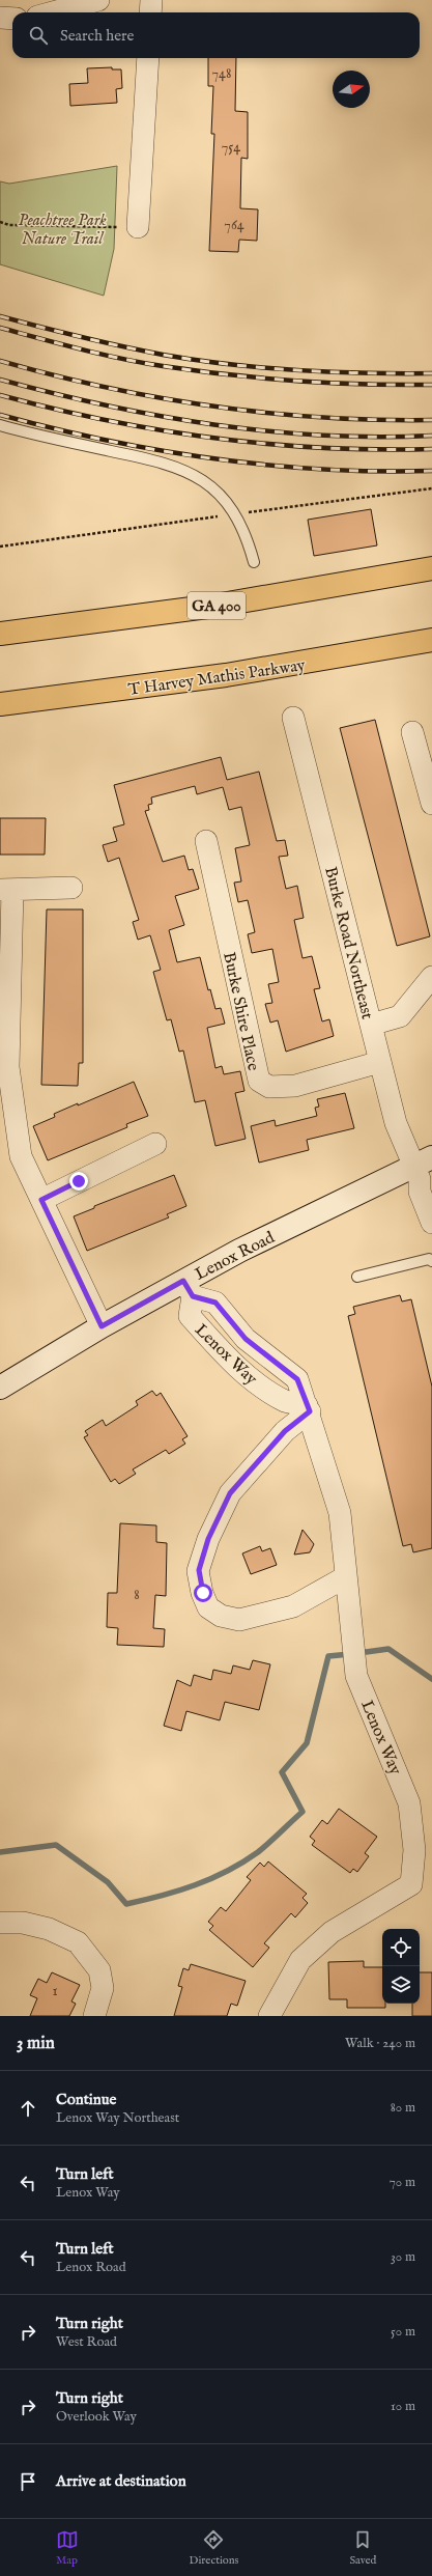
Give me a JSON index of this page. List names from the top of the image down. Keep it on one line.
{"streets":{"highway":["GA 400","T Harvey Mathis Parkway"],"street":["Burke Road Northeast","Burke Shire Place","Lenox Road","Lenox Way"]},"crossings":[["Burke Road Northeast","Burke Shire Place"],["Burke Road Northeast","Lenox Road"],["Lenox Road","Lenox Way"]],"parks":["Peachtree Park Nature Trail"],"house_numbers":["748","754","764","8","1"],"north":"right","page":{"search":"Search here","heading":["3 min","Walk · 240 m"],"list":[["Continue","Lenox Way Northeast","80 m"],["Turn left","Lenox Way","70 m"],["Turn left","Lenox Road","30 m"],["Turn right","West Road","50 m"],["Turn right","Overlook Way","10 m"],"Arrive at destination"],"nav":["Map","Directions","Saved"]}}
